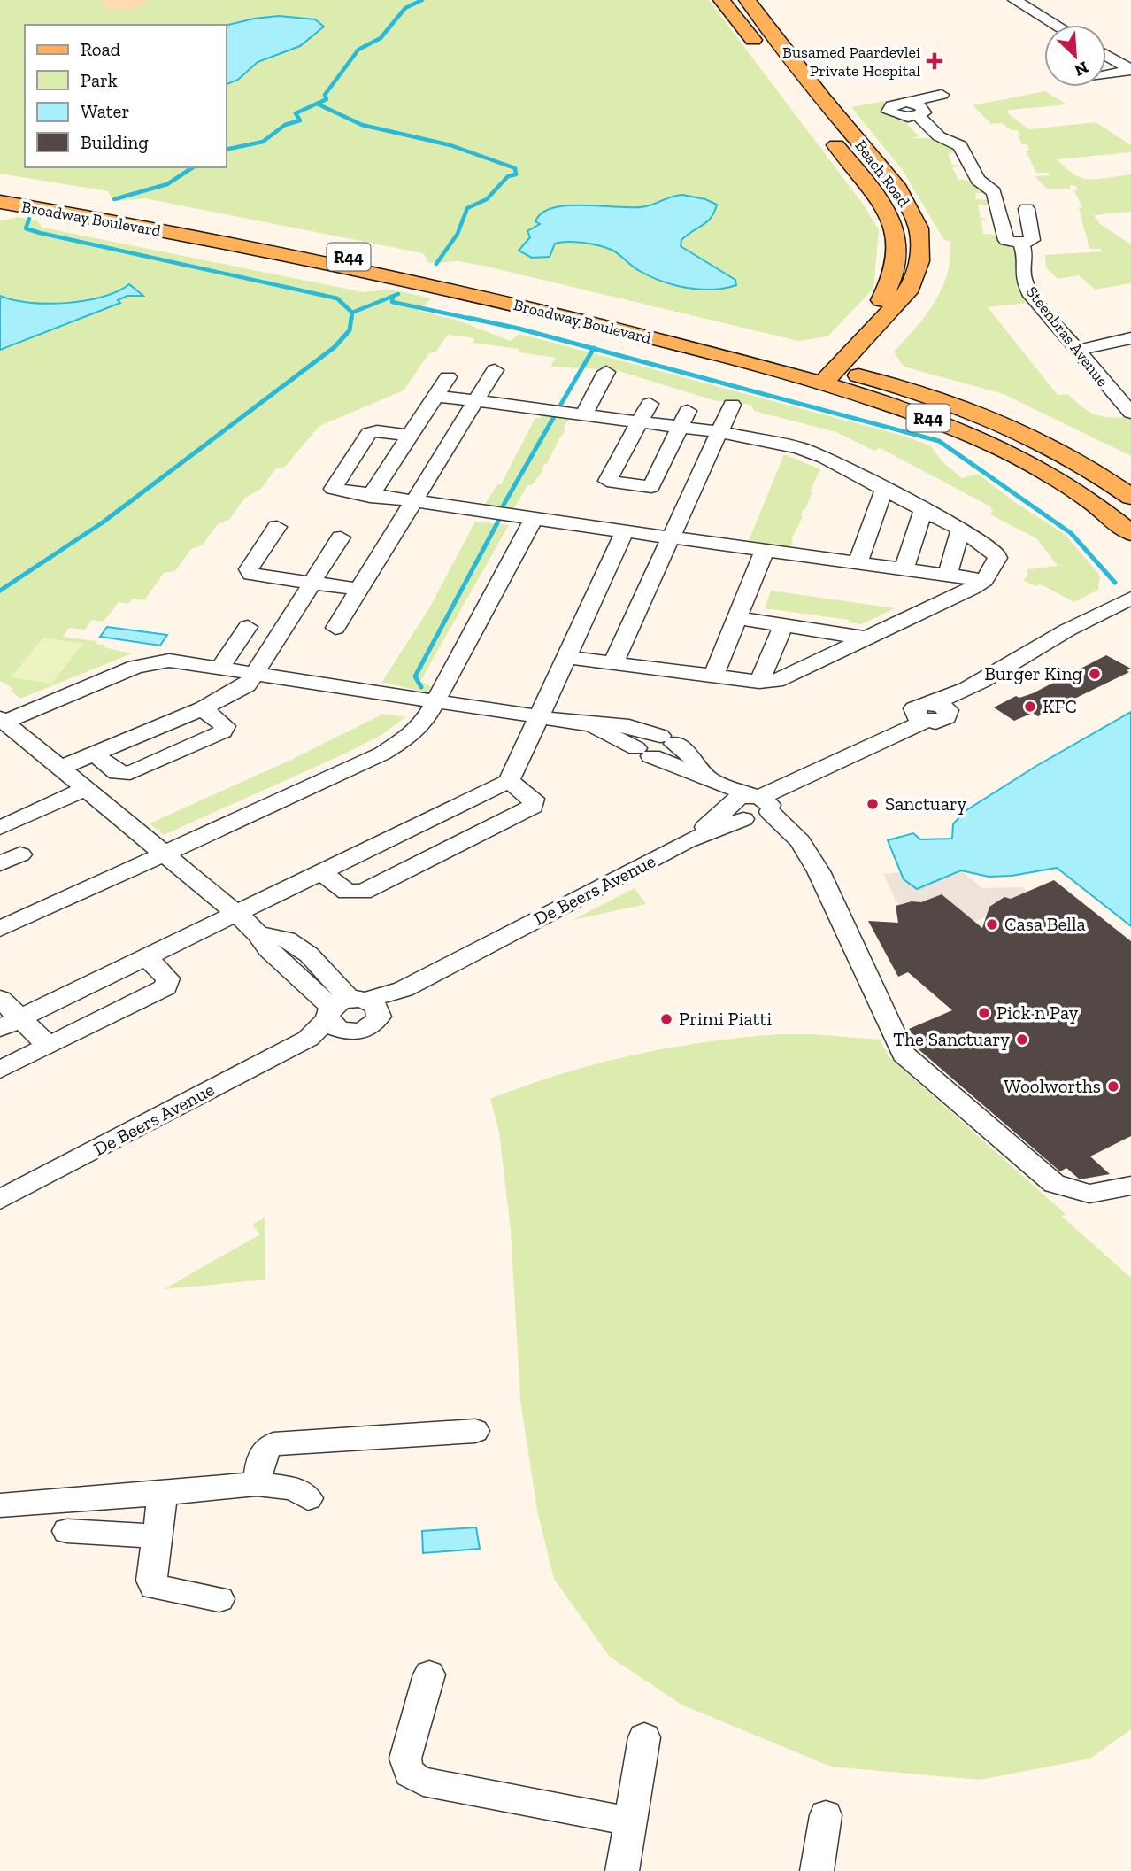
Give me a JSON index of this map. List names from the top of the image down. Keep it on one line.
{"streets":{"main road":["Beach Road","Broadway Boulevard","R44"],"street":["Steenbras Avenue","De Beers Avenue"]},"crossings":[["Beach Road","Broadway Boulevard"]],"places":{"health":["Busamed Paardevlei Private Hospital"],"other":["Burger King","KFC","Sanctuary","Casa Bella","Pick n Pay","Primi Piatti","The Sanctuary","Woolworths"]},"legend":["Road","Park","Water","Building"],"north":"bottom right"}
